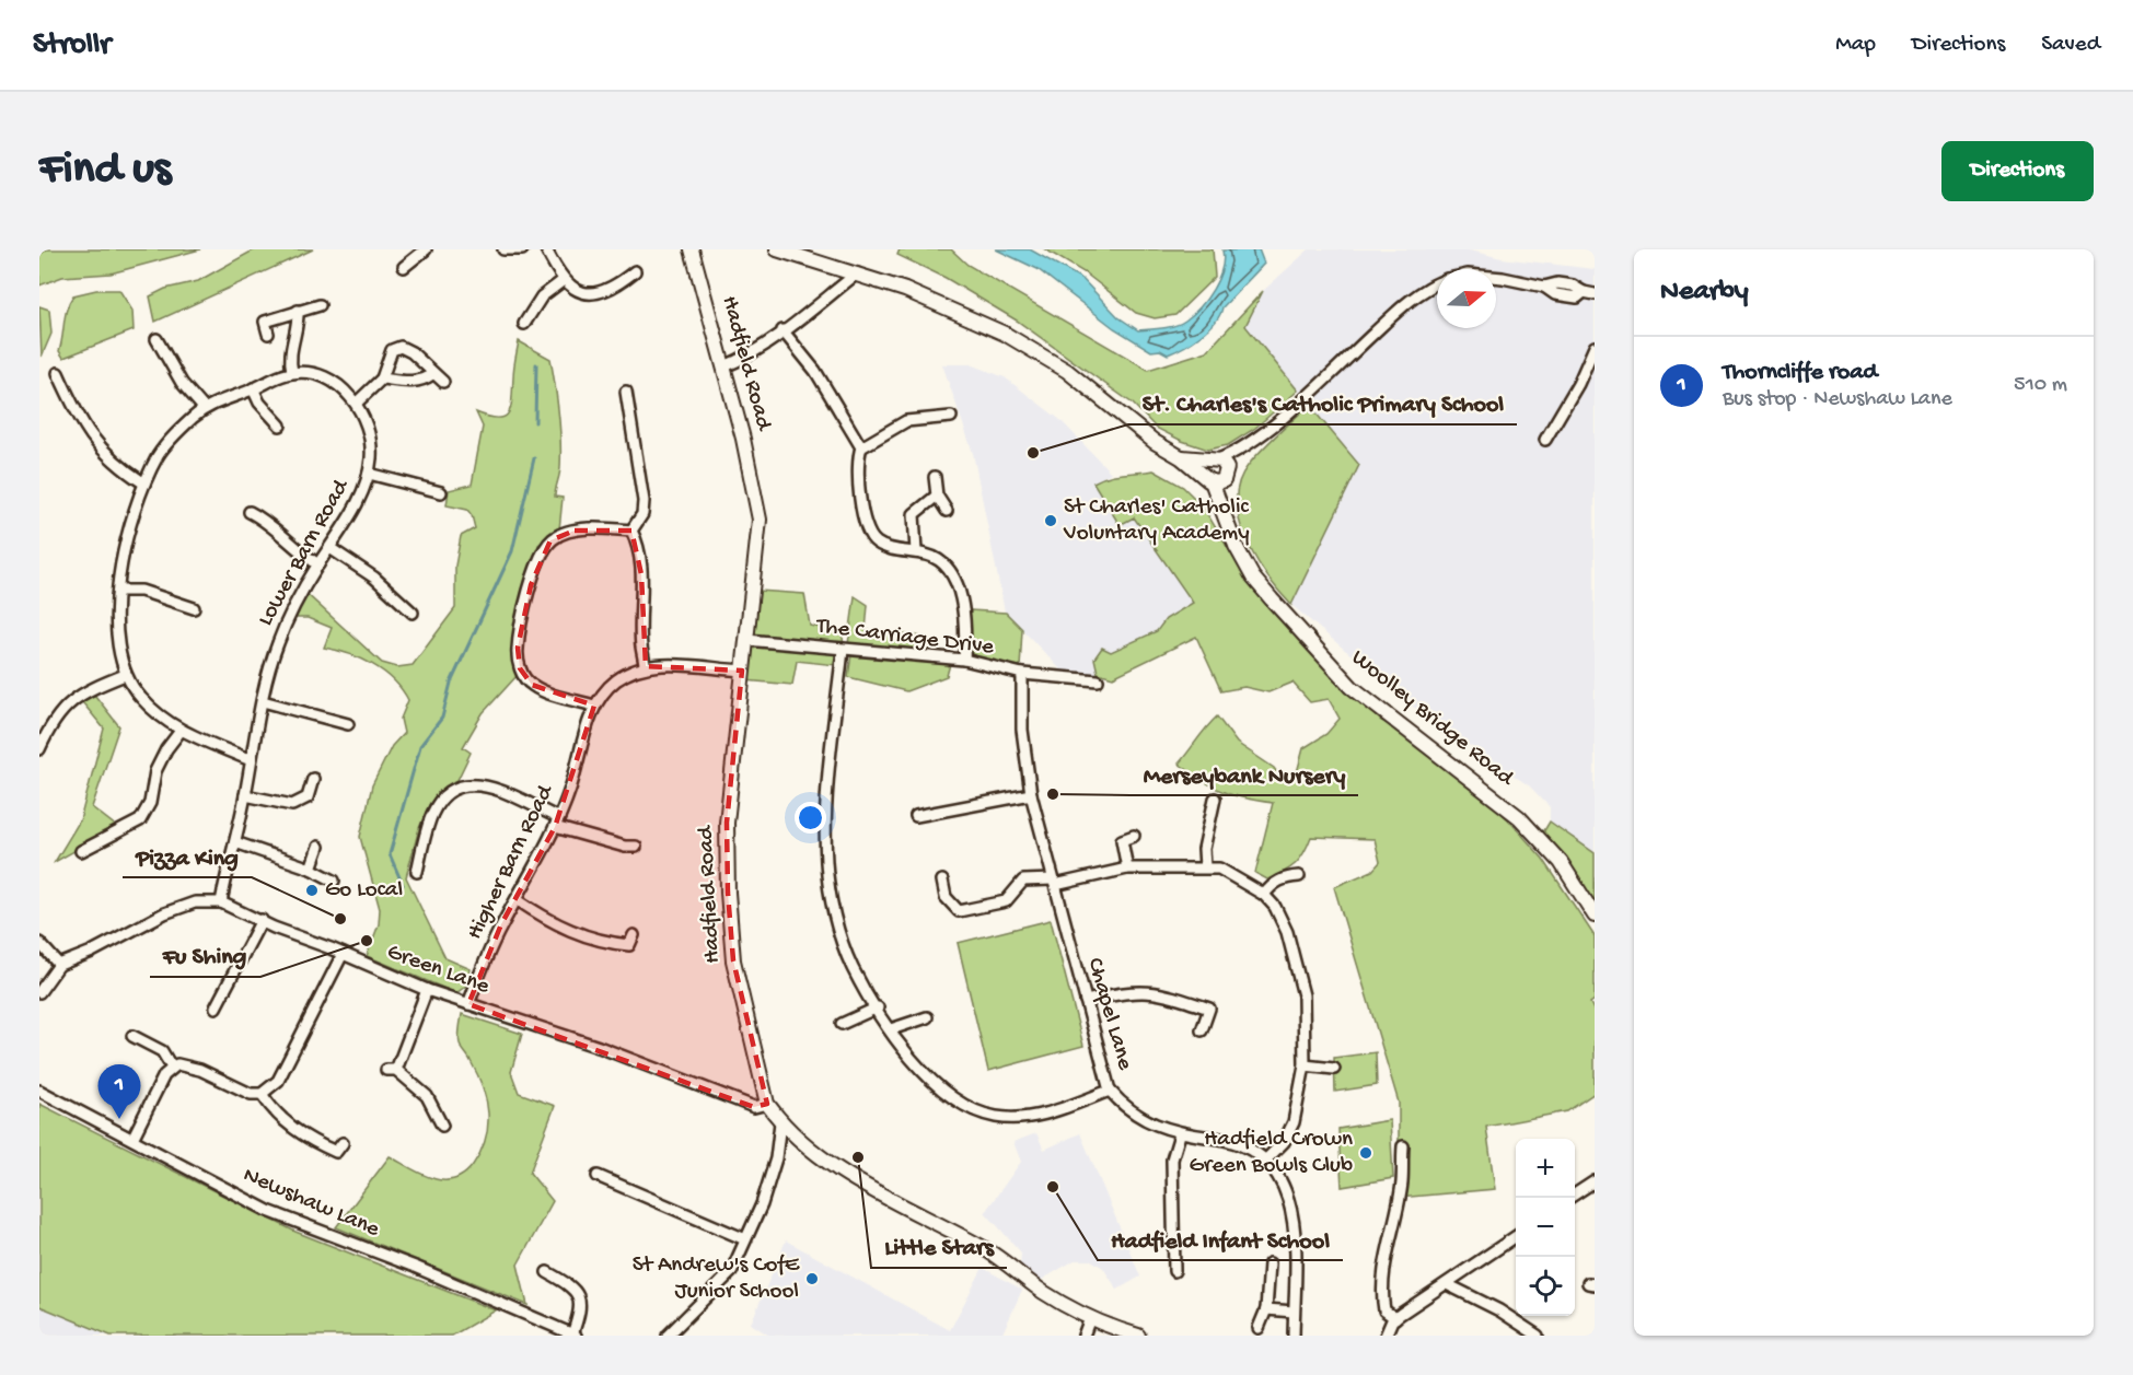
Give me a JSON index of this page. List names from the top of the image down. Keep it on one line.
{"streets":{"street":["Hadfield Road","Lower Barn Road","The Carriage Drive","Woolley Bridge Road","Higher Barn Road","Green Lane","Chapel Lane","Newshaw Lane"]},"crossings":[["Hadfield Road","The Carriage Drive"],["Hadfield Road","Higher Barn Road"],["Hadfield Road","Green Lane"],["Lower Barn Road","Green Lane"],["The Carriage Drive","Chapel Lane"],["Higher Barn Road","Green Lane"]],"places":["St. Charles's Catholic Primary School","St Charles' Catholic Voluntary Academy","Merseybank Nursery","Go Local","Pizza King","Fu Shing","Hadfield Crown Green Bowls Club","Little Stars","Hadfield Infant School","St Andrew's CofE Junior School"],"north":"right","page":{"header":"Strollr","nav":["Map","Directions","Saved"],"buttons":"Directions","title":"Find us","heading":"Nearby","list":[{"mark":"1","name":"Thorncliffe road","note":"Bus stop · Newshaw Lane","value":"510 m"}],"pins":"1","map_buttons":["+","−"]}}
